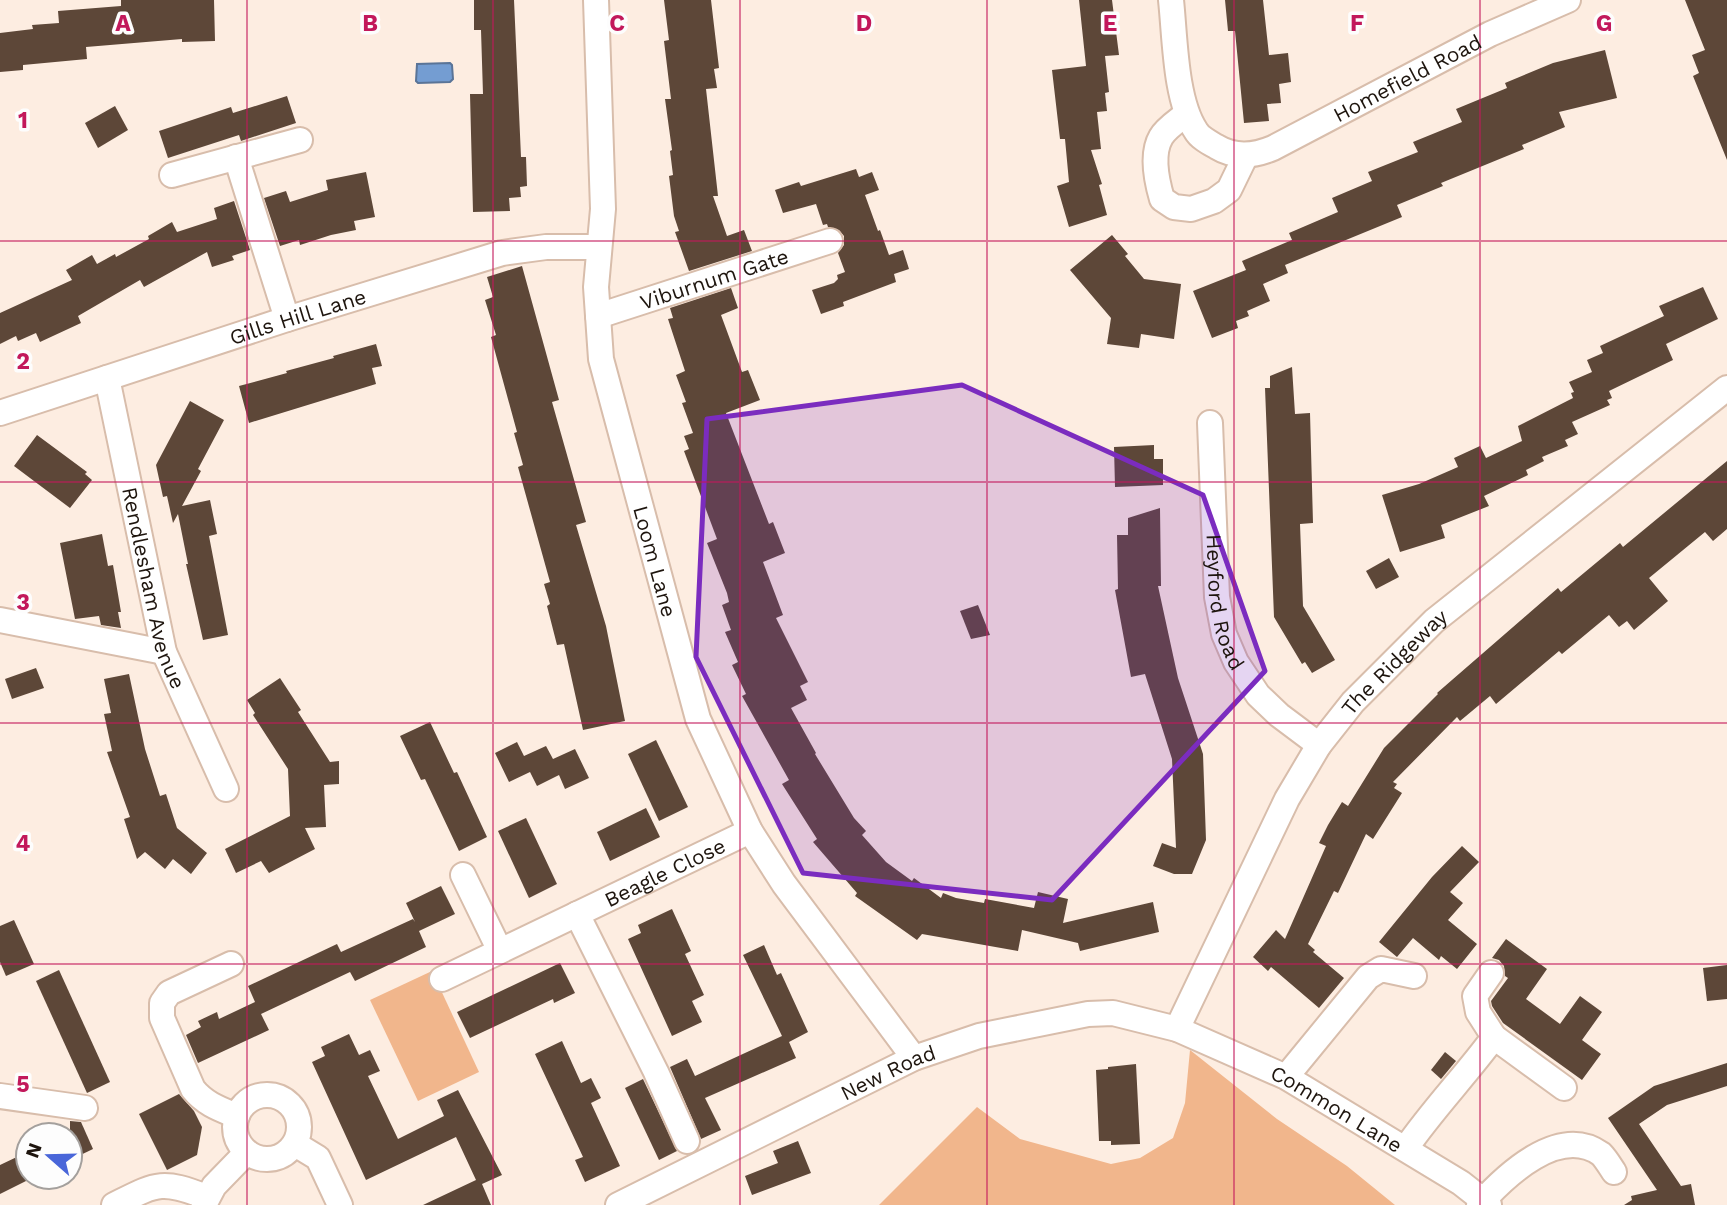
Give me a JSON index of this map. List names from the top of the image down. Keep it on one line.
{"streets":{"street":["Homefield Road","Viburnum Gate","Gills Hill Lane","Loom Lane","Rendlesham Avenue","Heyford Road","The Ridgeway","Beagle Close","New Road","Common Lane"]},"crossings":[["Viburnum Gate","Loom Lane"],["Gills Hill Lane","Loom Lane"],["Gills Hill Lane","Rendlesham Avenue"],["Loom Lane","Beagle Close"],["Loom Lane","New Road"],["Heyford Road","The Ridgeway"],["The Ridgeway","New Road"],["The Ridgeway","Common Lane"],["New Road","Common Lane"]],"north":"left","grid":{"columns":["A","B","C","D","E","F","G"],"rows":["1","2","3","4","5"]}}
